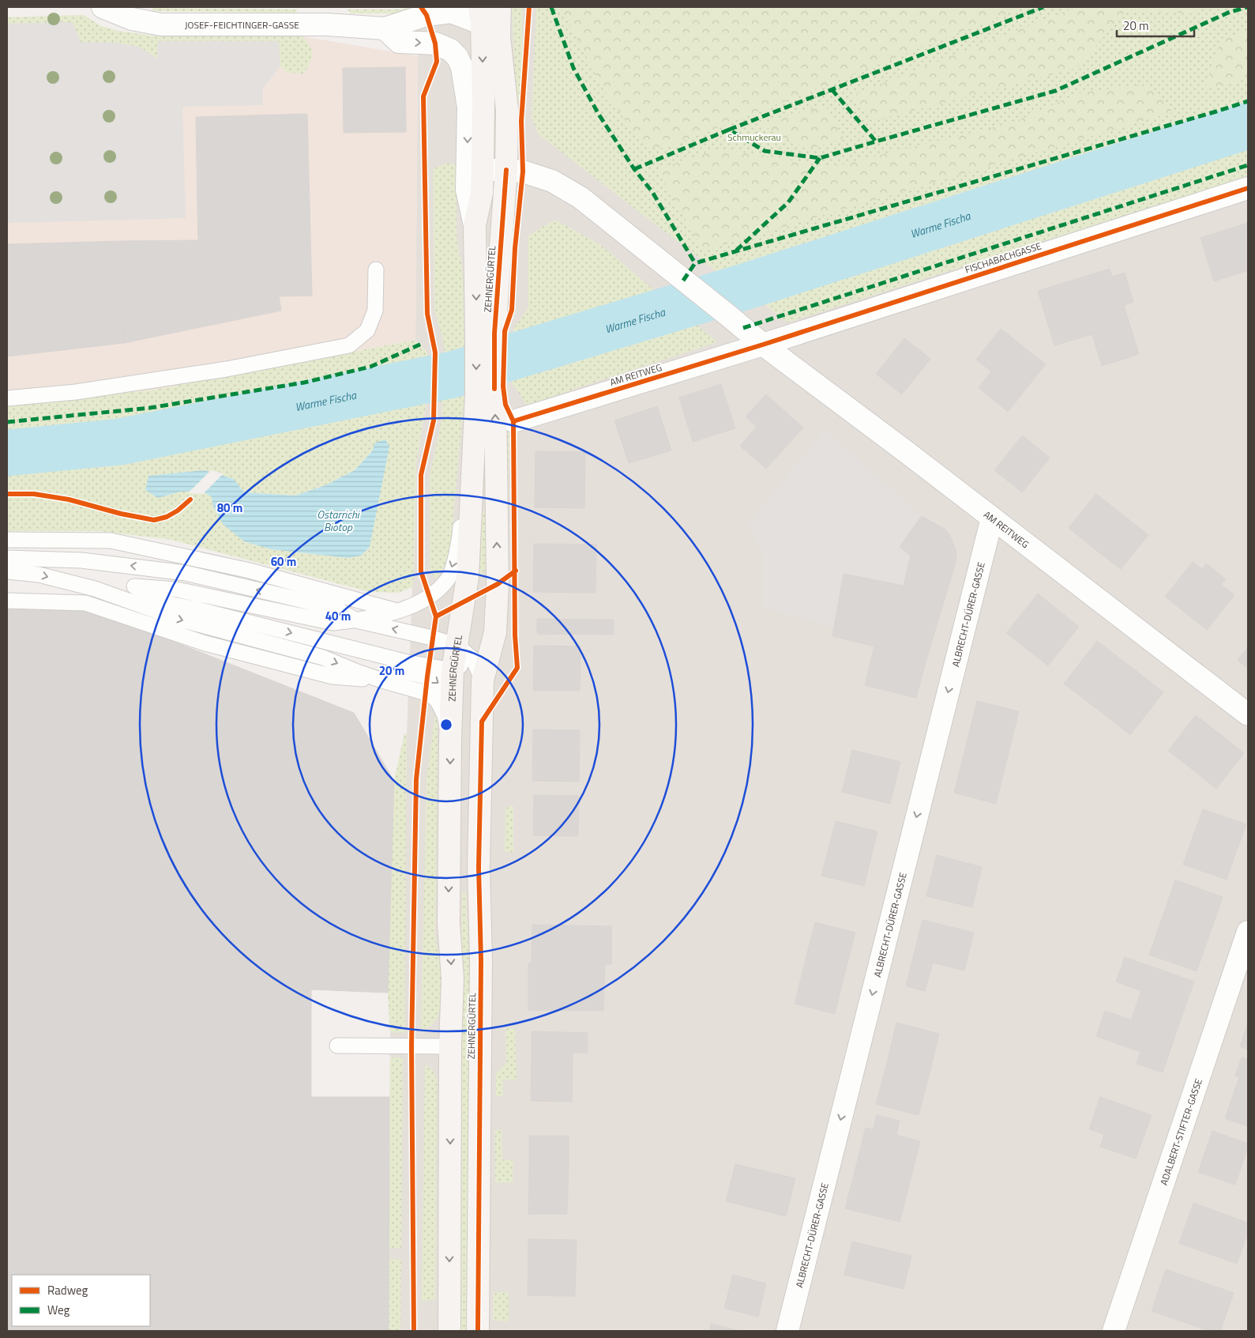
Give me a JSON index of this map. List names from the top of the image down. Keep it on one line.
{"streets":{"main road":["ZEHNERGÜRTEL"],"street":["JOSEF-FEICHTINGER-GASSE","FISCHABACHGASSE","AM REITWEG","ALBRECHT-DÜRER-GASSE","ADALBERT-STIFTER-GASSE"]},"crossings":[["JOSEF-FEICHTINGER-GASSE","ZEHNERGÜRTEL"],["FISCHABACHGASSE","AM REITWEG"],["ZEHNERGÜRTEL","AM REITWEG"],["AM REITWEG","ALBRECHT-DÜRER-GASSE"]],"one_way":["ALBRECHT-DÜRER-GASSE"],"water":["Warme Fischa","Ostarrichi Biotop"],"parks":["Schmuckerau"],"legend":["Radweg","Weg"],"scale_bar":"20 m","rings":["80 m","60 m","40 m","20 m"]}
